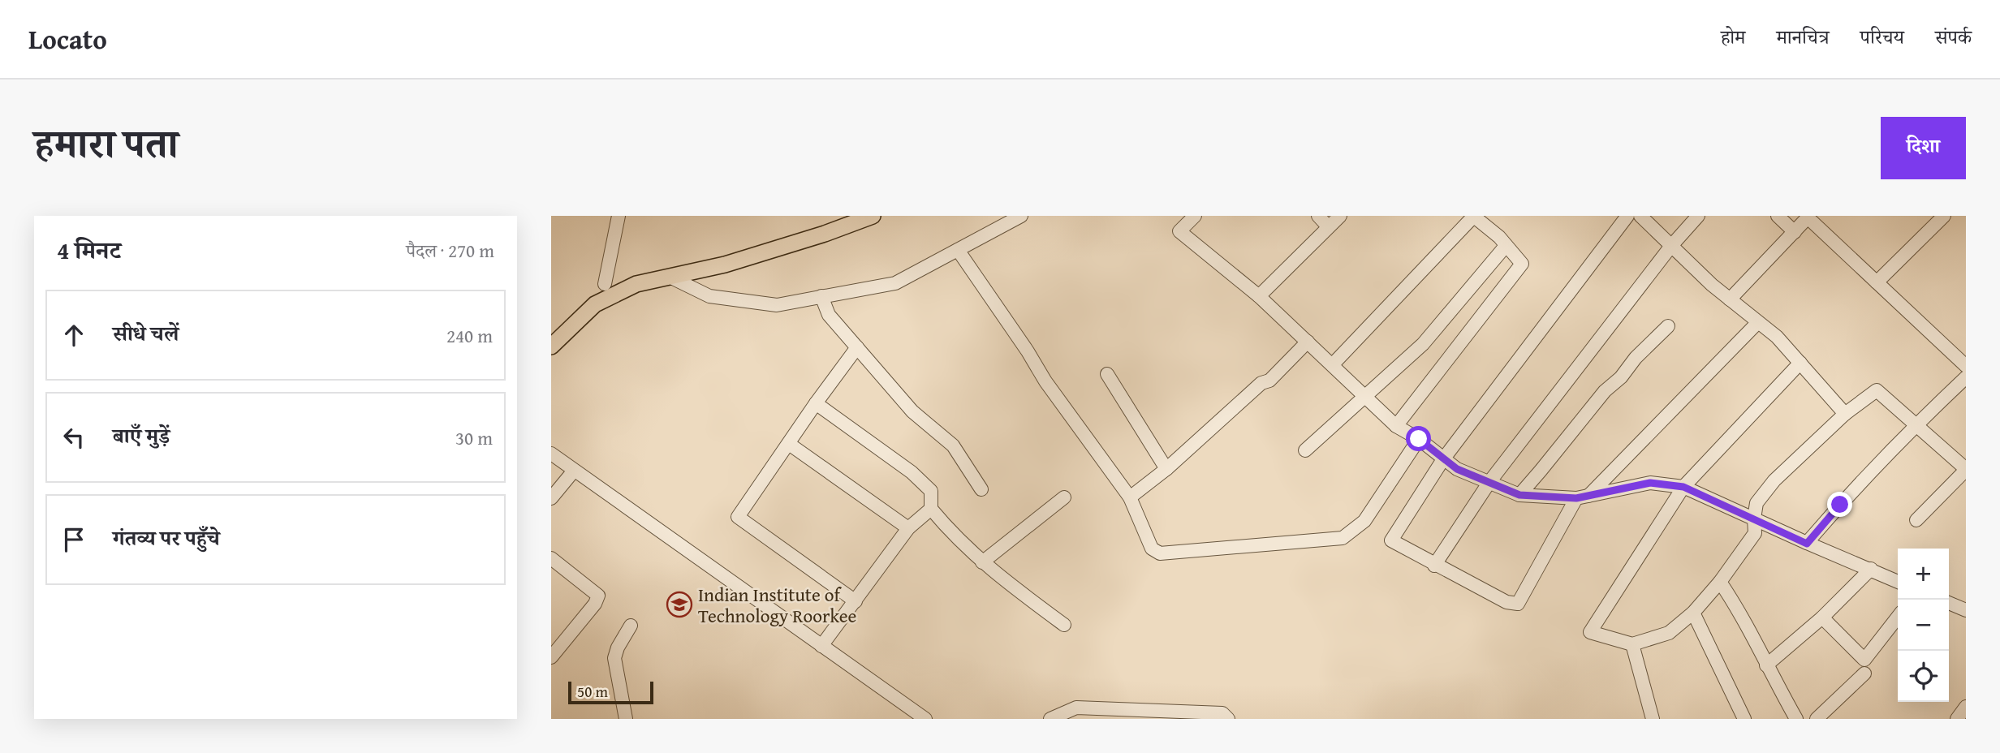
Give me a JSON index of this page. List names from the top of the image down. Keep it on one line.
{"places":{"school or university":["Indian Institute of Technology Roorkee"]},"scale_bar":"50 m","page":{"header":"Locato","nav":["होम","मानचित्र","परिचय","संपर्क"],"title":"हमारा पता","buttons":"दिशा","heading":["4 मिनट","पैदल · 270 m"],"list":[["सीधे चलें","240 m"],["बाएँ मुड़ें","30 m"],"गंतव्य पर पहुँचे"],"map_buttons":["+","−"],"scale":"50 m"}}
